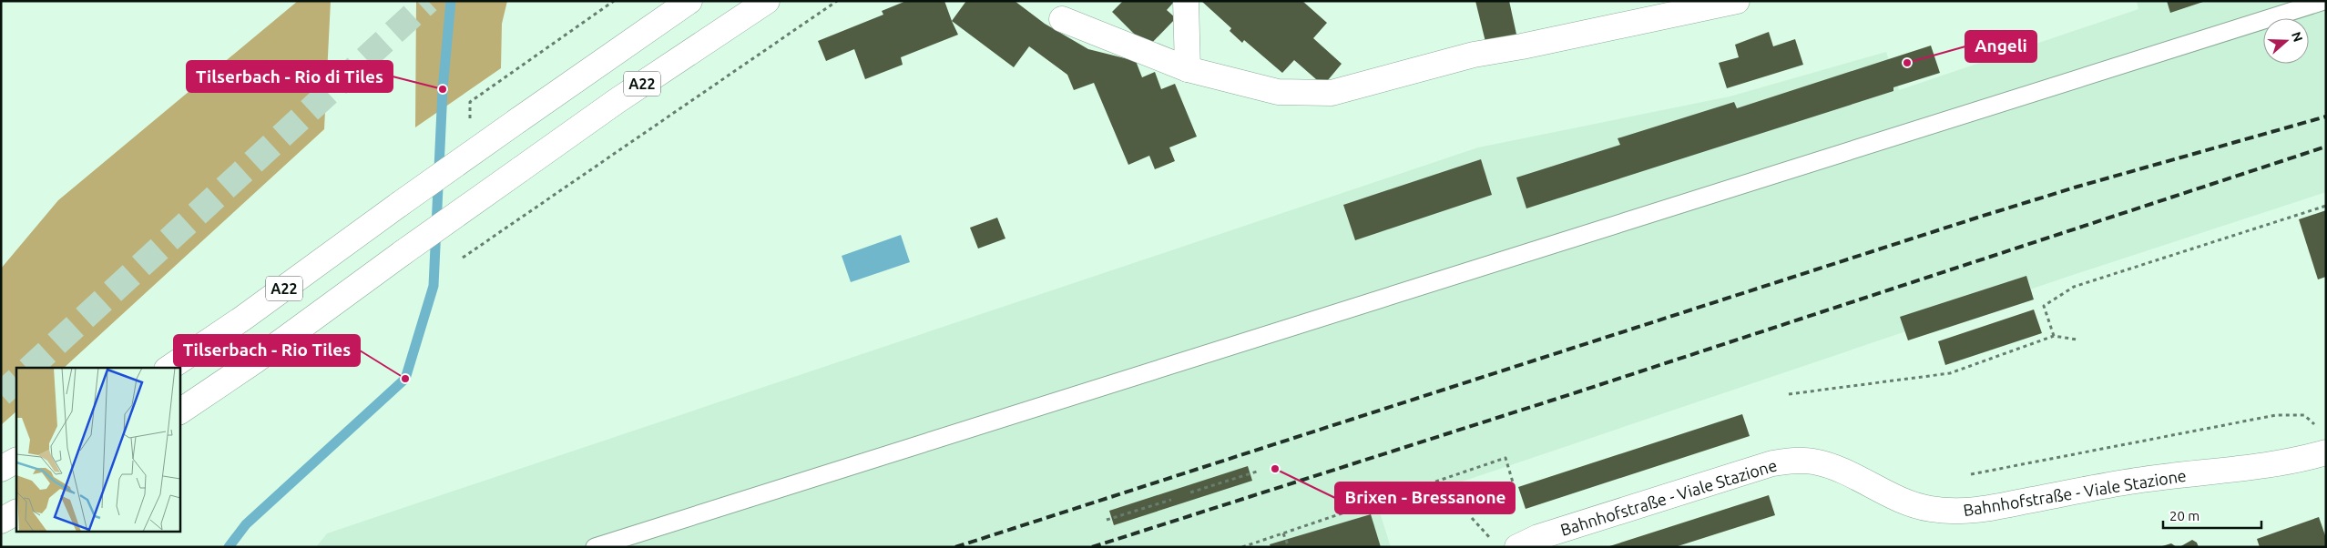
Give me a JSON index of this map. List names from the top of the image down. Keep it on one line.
{"streets":{"main road":["A22","Bahnhofstraße - Viale Stazione"]},"places":["Angeli","Tilserbach - Rio di Tiles","Tilserbach - Rio Tiles","Brixen - Bressanone"],"scale_bar":"20 m","north":"right"}
